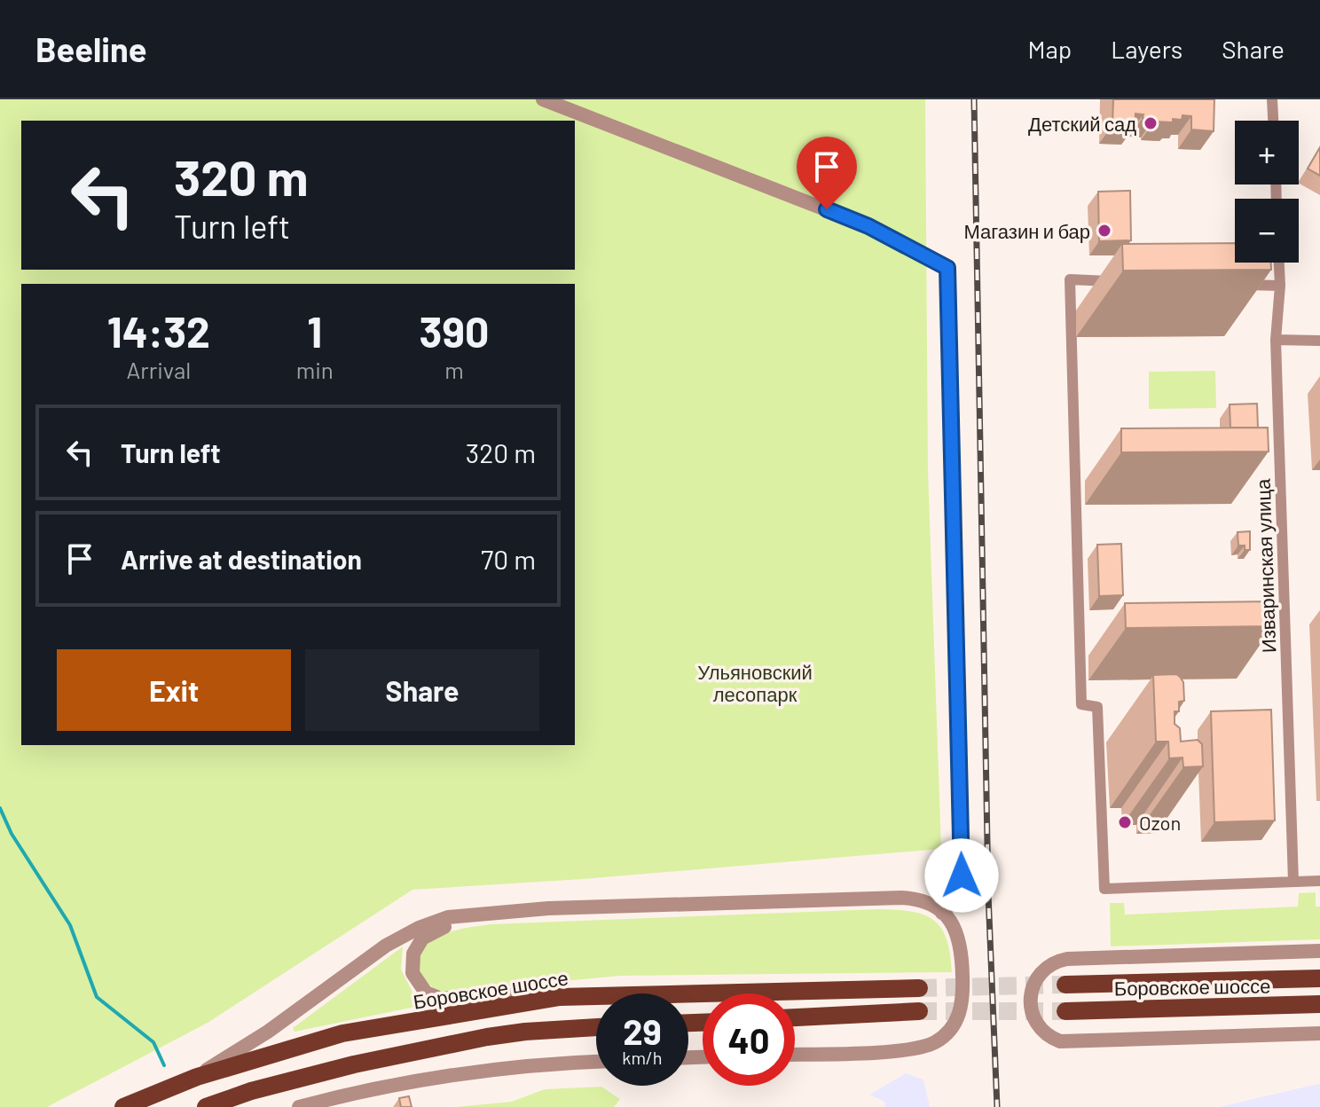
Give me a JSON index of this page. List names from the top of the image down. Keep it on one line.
{"streets":{"main road":["Боровское шоссе"],"street":["Изваринская улица"]},"parks":["Ульяновский лесопарк"],"places":["Детский сад","Магазин и бар","Ozon"],"page":{"header":"Beeline","nav":["Map","Layers","Share"],"map_buttons":["+","−"],"turn":["320 m","Turn left"],"eta":["14:32","Arrival","1","min","390","m"],"list":[{"name":"Turn left","value":"320 m"},{"name":"Arrive at destination","value":"70 m"}],"buttons":["Exit","Share"],"speed":"29 km/h","limit":"40"}}
